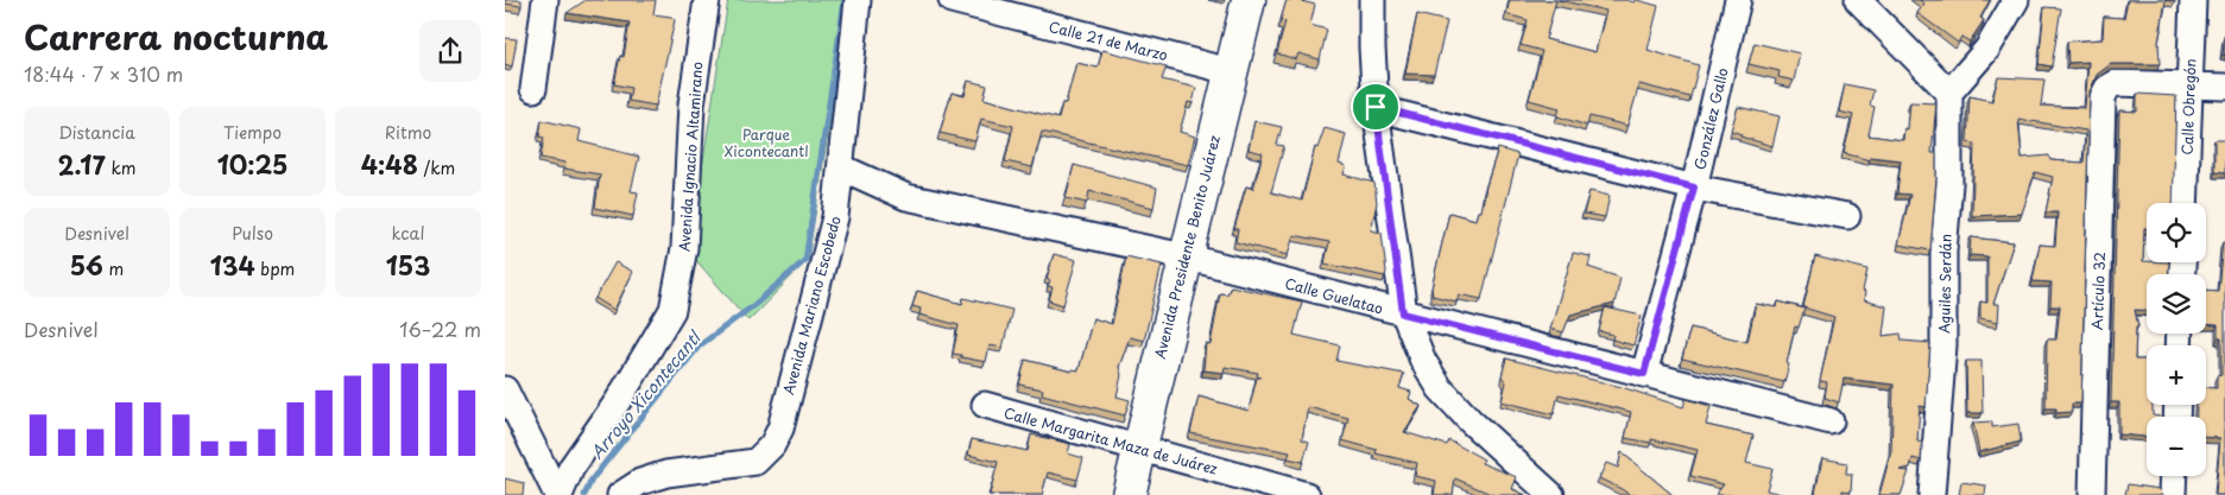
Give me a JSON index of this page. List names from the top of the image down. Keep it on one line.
{"streets":{"street":["Calle 21 de Marzo","Calle Obregón","González Gallo","Avenida Ignacio Altamirano","Avenida Presidente Benito Juárez","Aguiles Serdán","Artículo 32","Calle Guelatao","Avenida Mariano Escobedo","Calle Margarita Maza de Juárez"]},"crossings":[["Calle 21 de Marzo","Avenida Presidente Benito Juárez"],["Calle Obregón","Artículo 32"],["González Gallo","Calle Guelatao"],["Avenida Presidente Benito Juárez","Calle Guelatao"],["Avenida Presidente Benito Juárez","Calle Margarita Maza de Juárez"],["Calle Guelatao","Avenida Mariano Escobedo"]],"water":["Arroyo Xicontecantl"],"parks":["Parque Xicontecantl"],"page":{"heading":["Carrera nocturna","18:44 · 7 × 310 m"],"stats":[["Distancia","2.17 km"],["Tiempo","10:25"],["Ritmo","4:48 /km"],["Desnivel","56 m"],["Pulso","134 bpm"],["kcal","153"]],"map_buttons":["+","−"],"chart":["Desnivel","16–22 m"]}}
